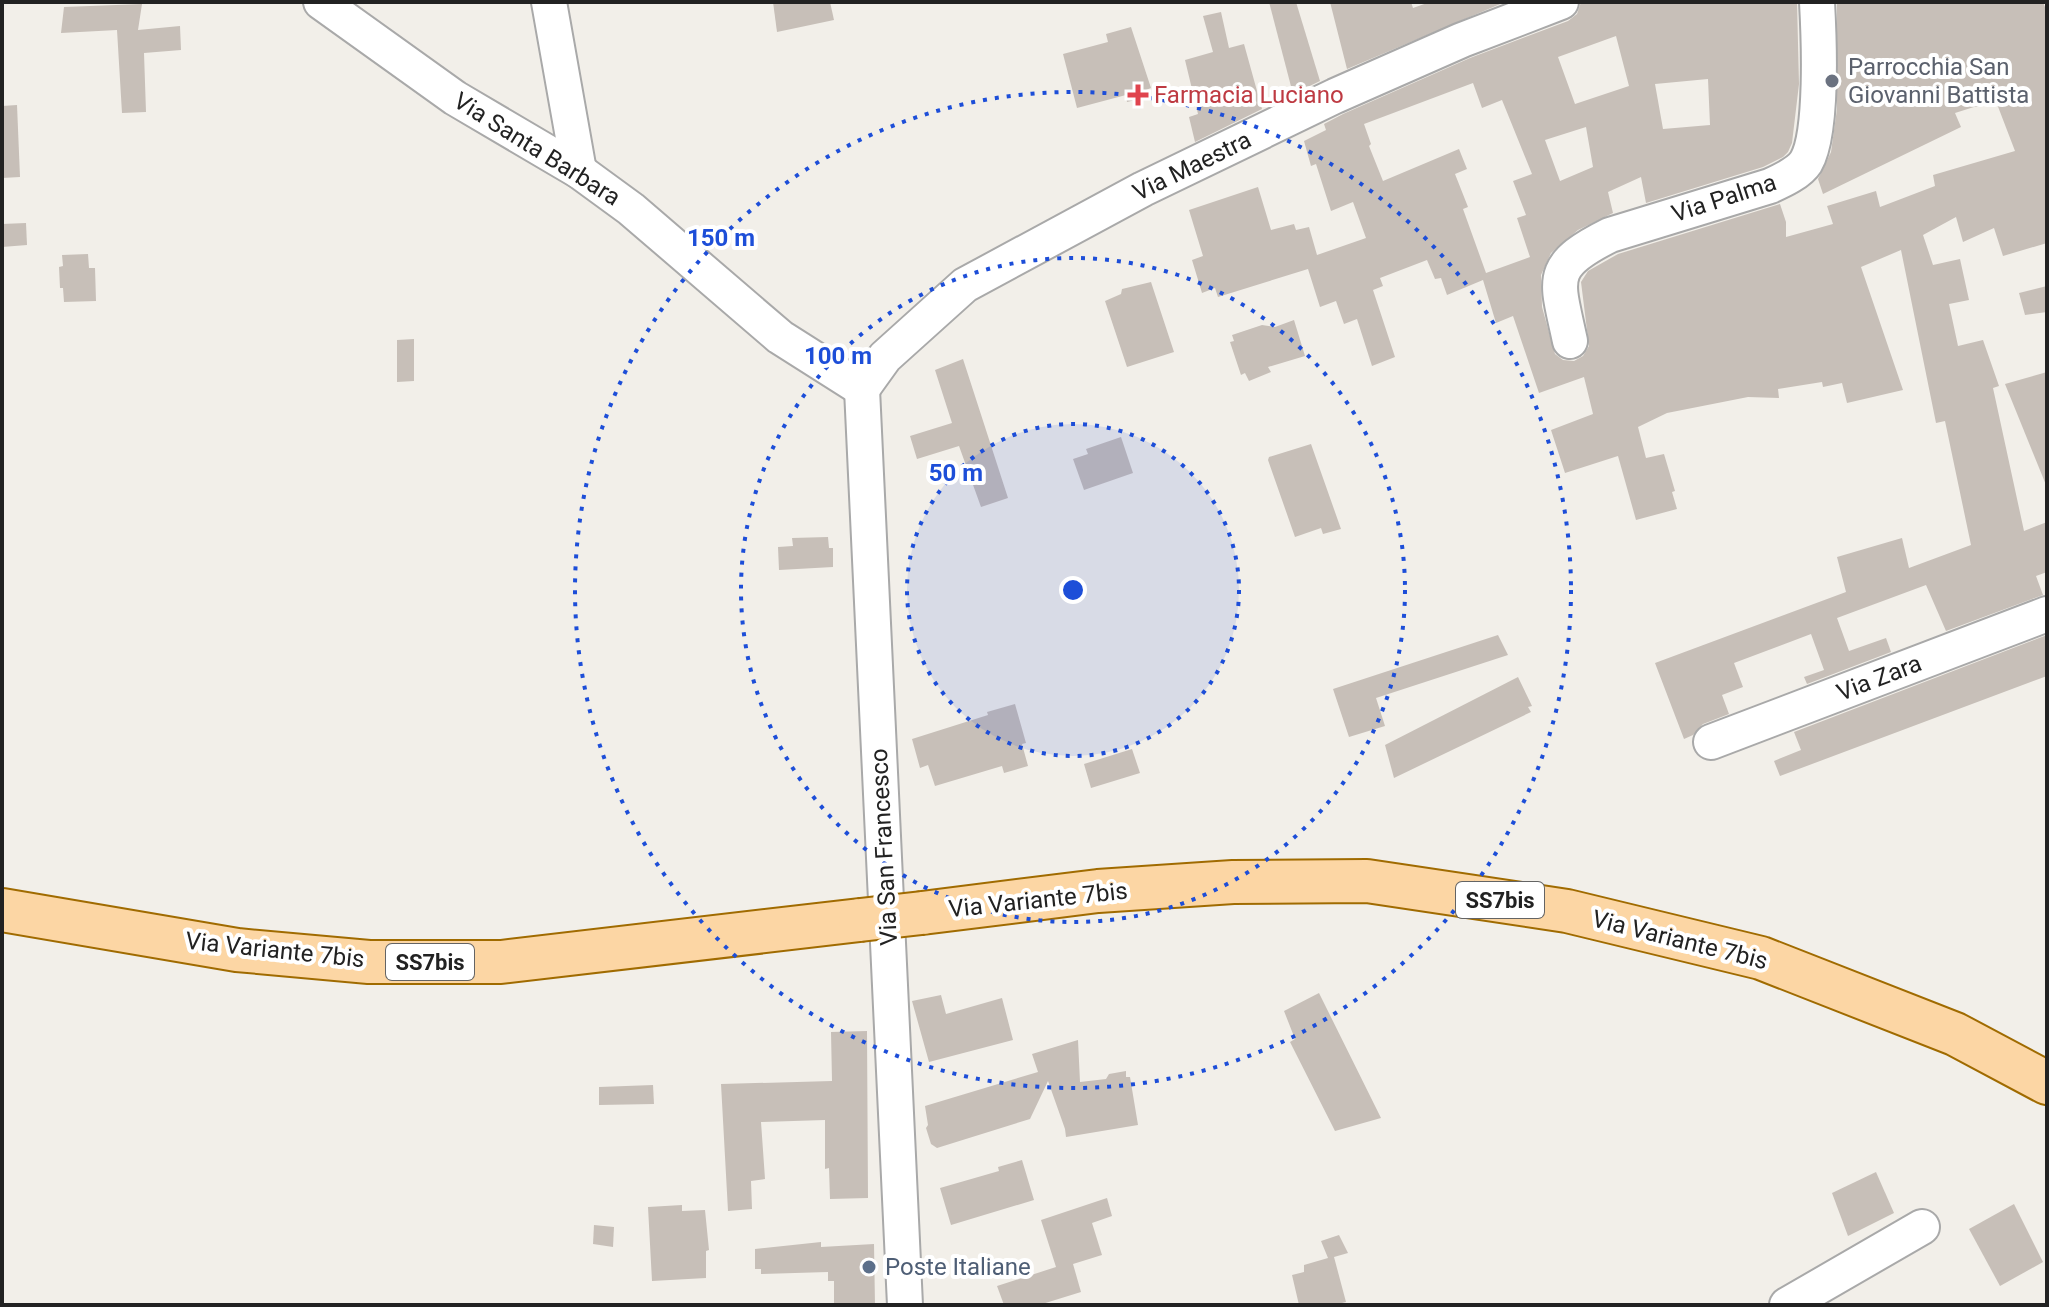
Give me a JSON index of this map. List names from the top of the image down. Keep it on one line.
{"streets":{"main road":["Via Variante 7bis","SS7bis"],"street":["Via Santa Barbara","Via Maestra","Via Palma","Via Zara","Via San Francesco"]},"crossings":[["Via Santa Barbara","Via Maestra"],["Via Santa Barbara","Via San Francesco"],["Via Maestra","Via San Francesco"]],"places":{"other":["Parrocchia San Giovanni Battista","Poste Italiane"],"health":["Farmacia Luciano"]},"rings":["150 m","100 m","50 m"]}
